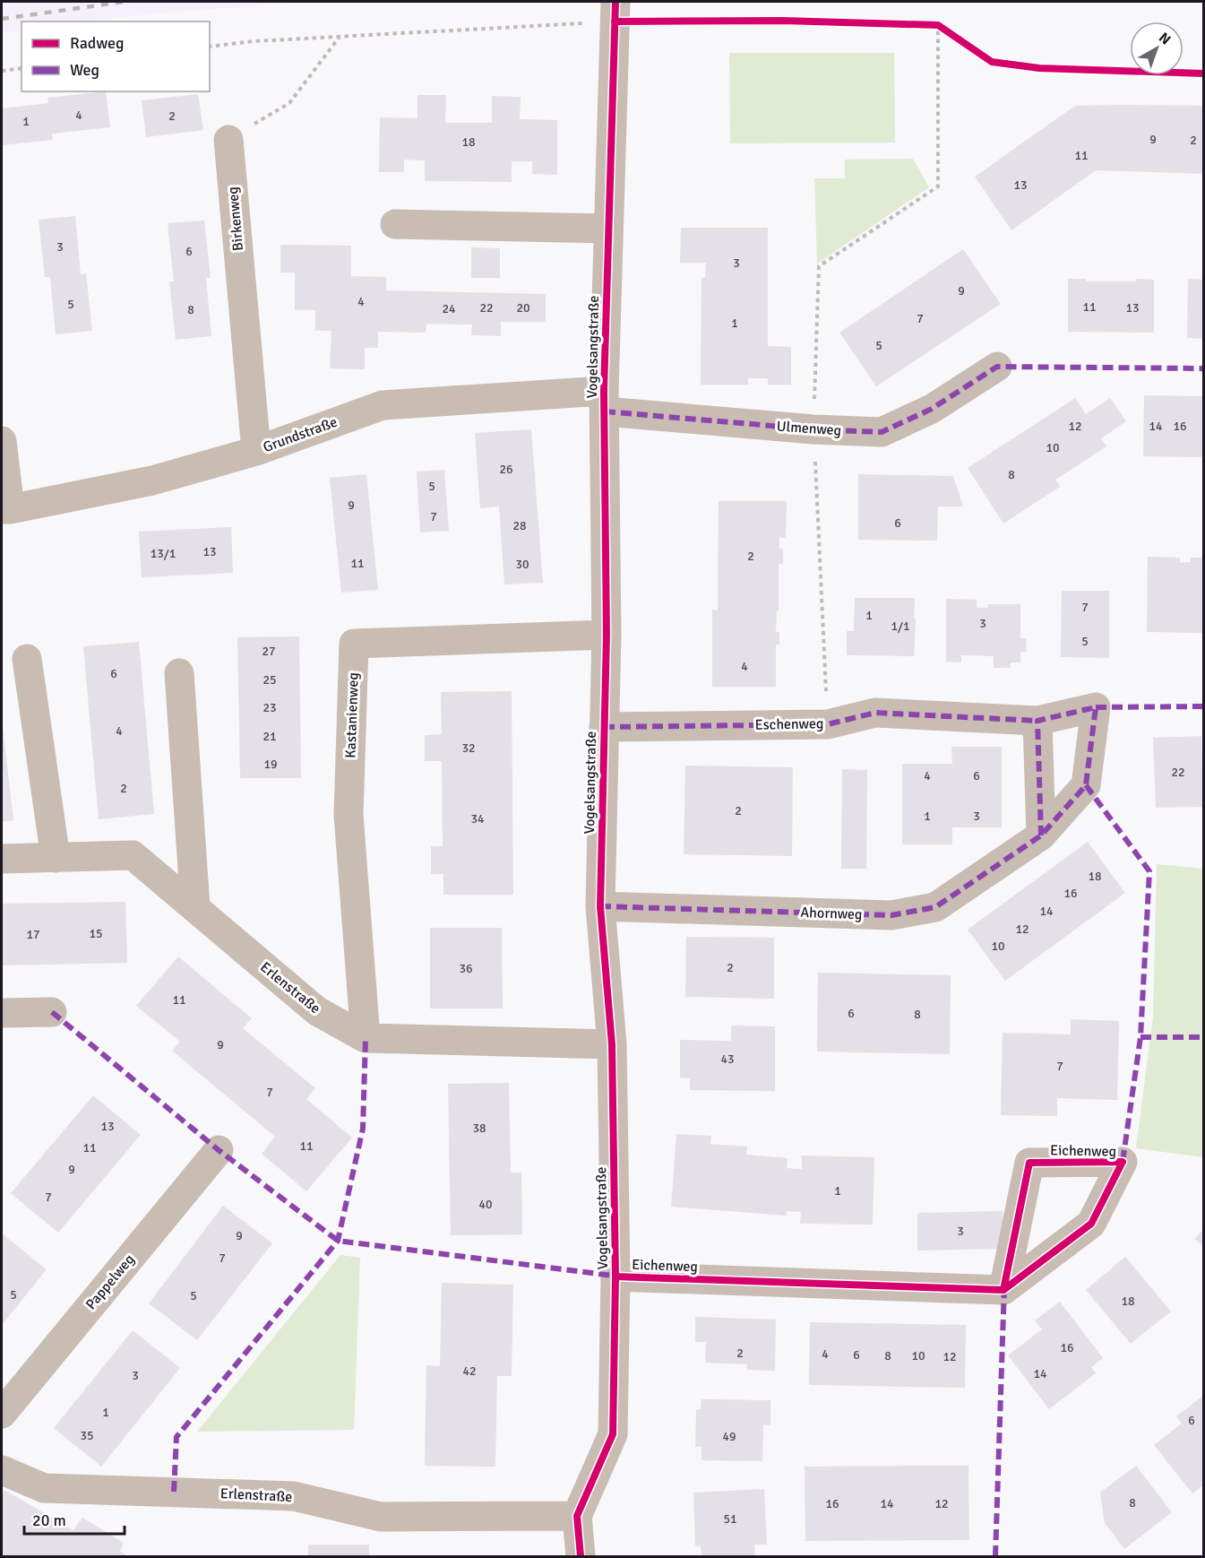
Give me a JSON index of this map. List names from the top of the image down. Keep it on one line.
{"streets":{"street":["Birkenweg","Vogelsangstraße","Ulmenweg","Grundstraße","Kastanienweg","Eschenweg","Ahornweg","Erlenstraße","Eichenweg","Pappelweg"]},"crossings":[["Birkenweg","Grundstraße"],["Vogelsangstraße","Ulmenweg"],["Vogelsangstraße","Grundstraße"],["Vogelsangstraße","Kastanienweg"],["Vogelsangstraße","Eschenweg"],["Vogelsangstraße","Ahornweg"],["Vogelsangstraße","Erlenstraße"],["Vogelsangstraße","Eichenweg"],["Ulmenweg","Grundstraße"],["Kastanienweg","Erlenstraße"],["Eschenweg","Ahornweg"]],"house_numbers":["4","2","1","9","2","18","11","13","3","6","3","9","4","5","11","22","20","13","24","8","7","1","5","12","14","16","10","26","8","5","9","7","6","28","13","13/1","2","11","30","7","1","3","1/1","5","27","4","6","25","23","4","21","32","19","22","4","6","2","2","1","3","34","18","16","14","12","15","17","10","2","36","11","6","8","9","43","7","7","13","38","11","11","9","1","7","40","3","9","7","5","5","18","16","2","4","6","8","10","12","42","14","3","1","6","35","49","8","16","14","12","51"],"legend":["Radweg","Weg"],"scale_bar":"20 m","north":"top right"}
